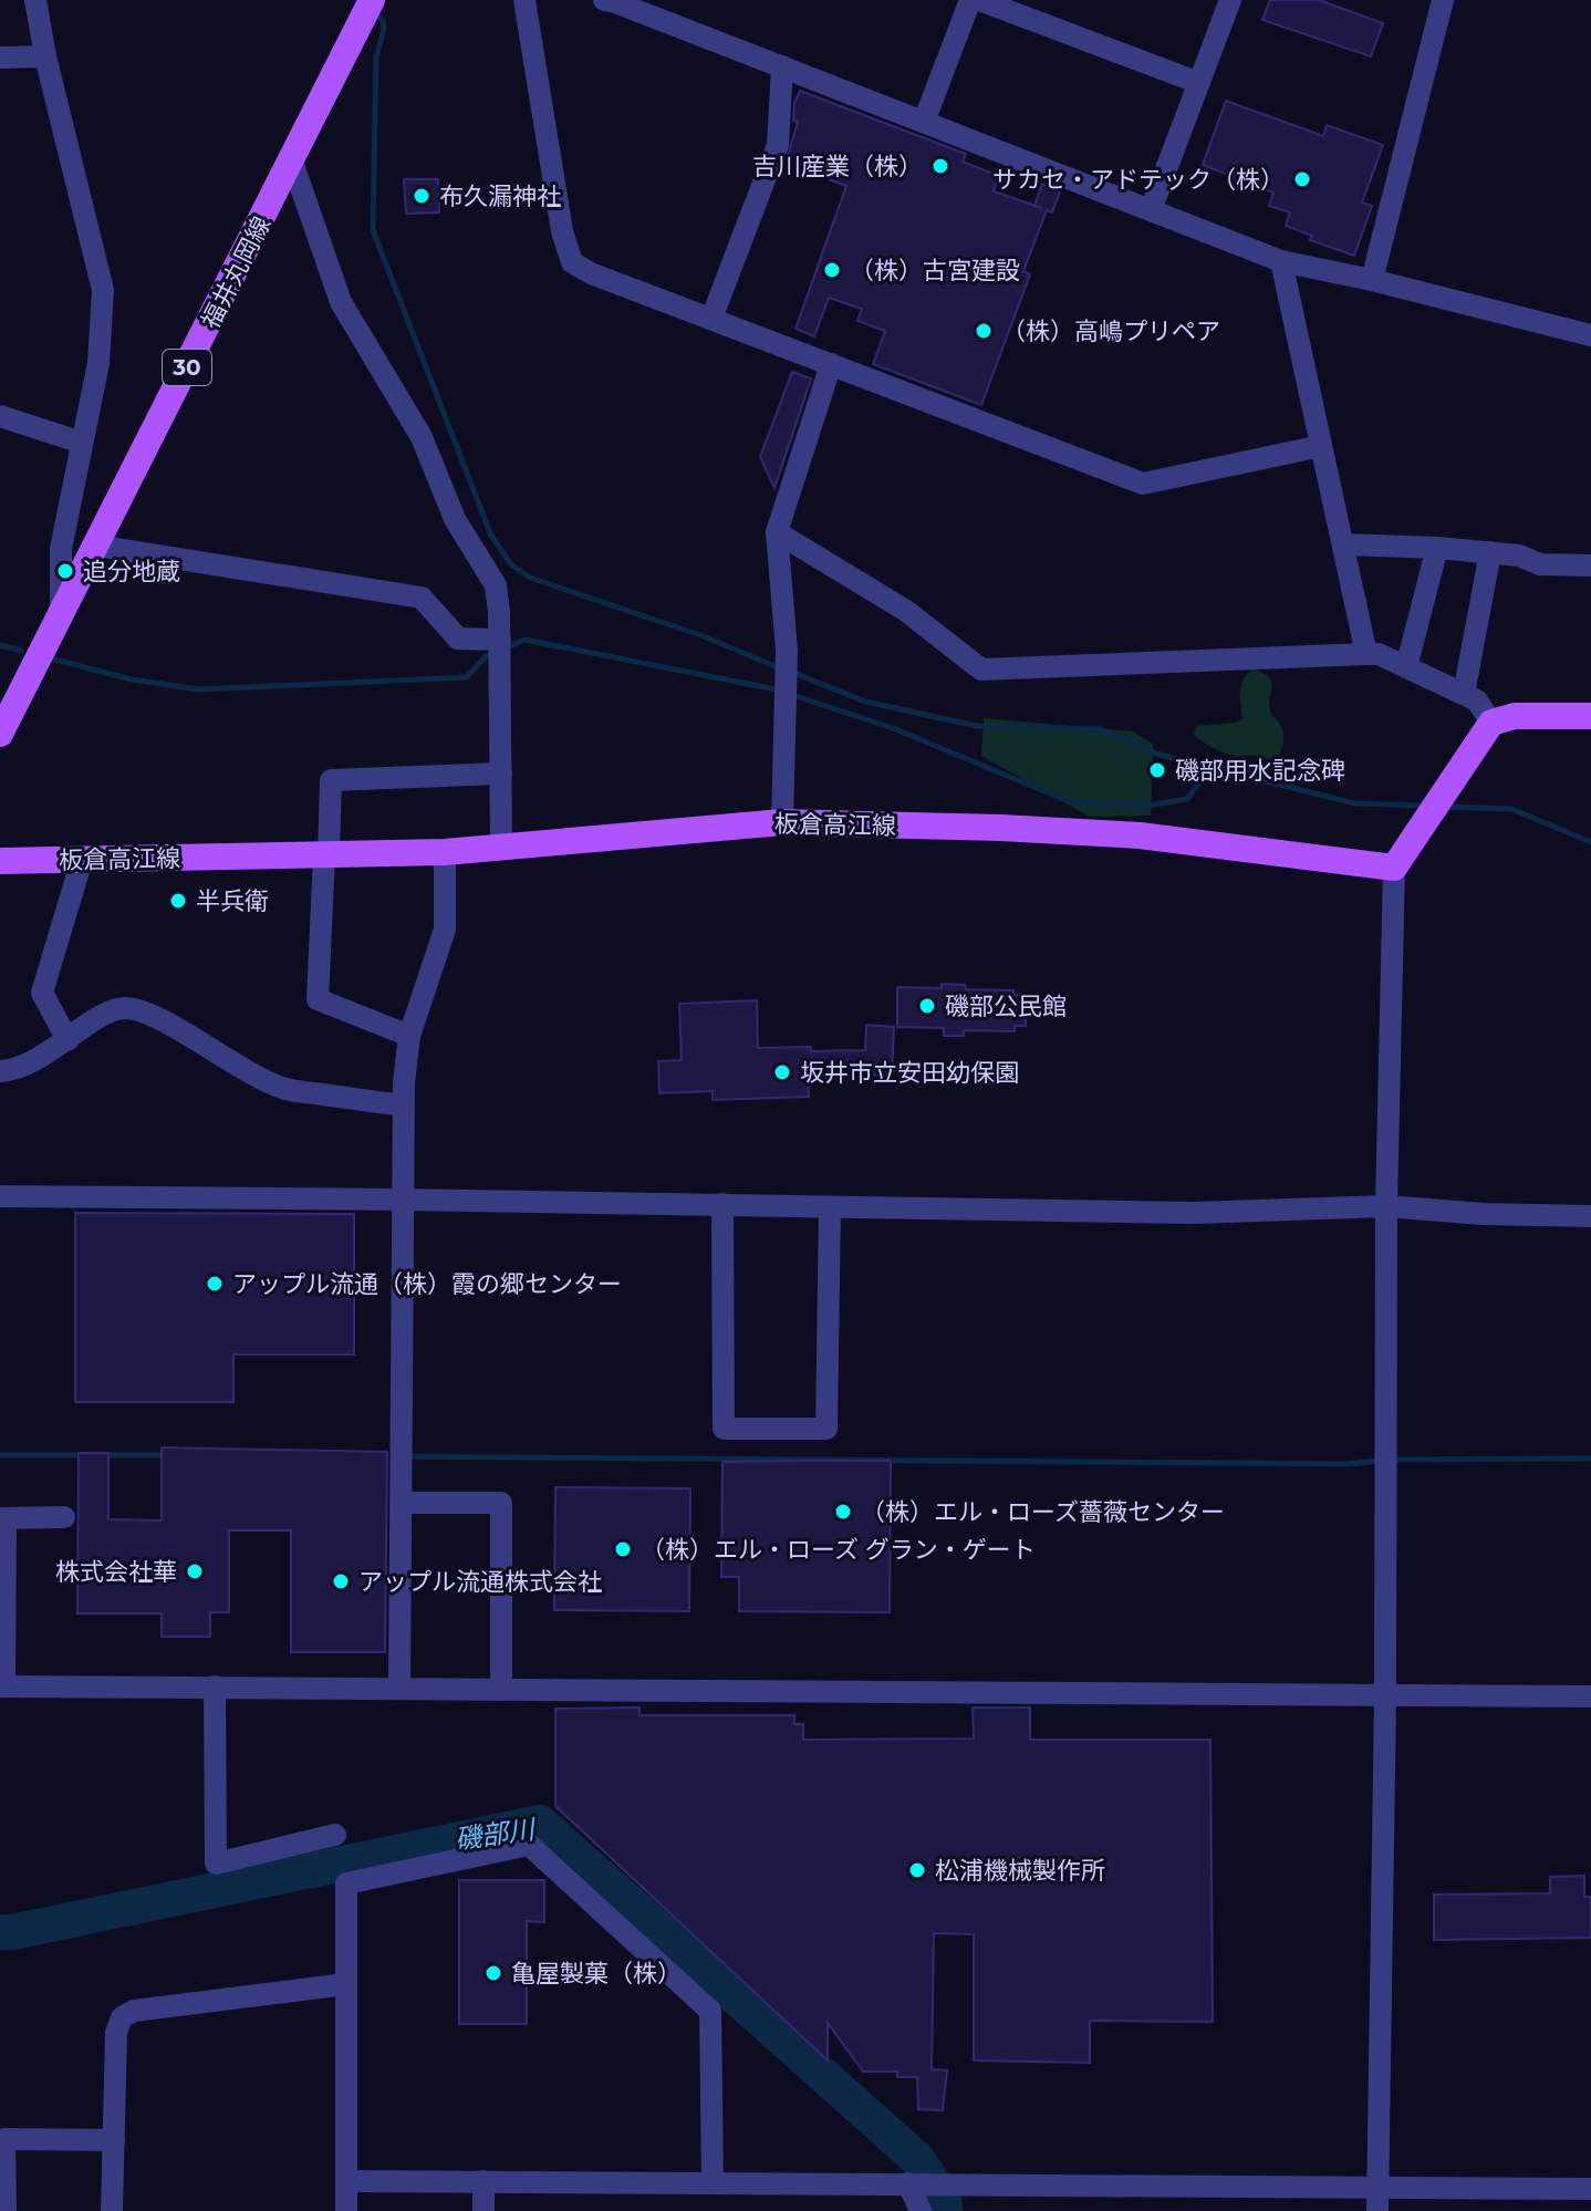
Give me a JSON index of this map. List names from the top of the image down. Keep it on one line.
{"streets":{"main road":["福井丸岡線","30","板倉高江線"]},"water":["磯部川"],"places":["吉川産業（株）","サカセ・アドテック（株）","布久漏神社","（株）古宮建設","（株）高嶋プリペア","追分地蔵","磯部用水記念碑","半兵衛","磯部公民館","坂井市立安田幼保園","アップル流通（株）霞の郷センター","（株）エル・ローズ薔薇センター","（株）エル・ローズ グラン・ゲート","株式会社華","アップル流通株式会社","松浦機械製作所","亀屋製菓（株）"]}
